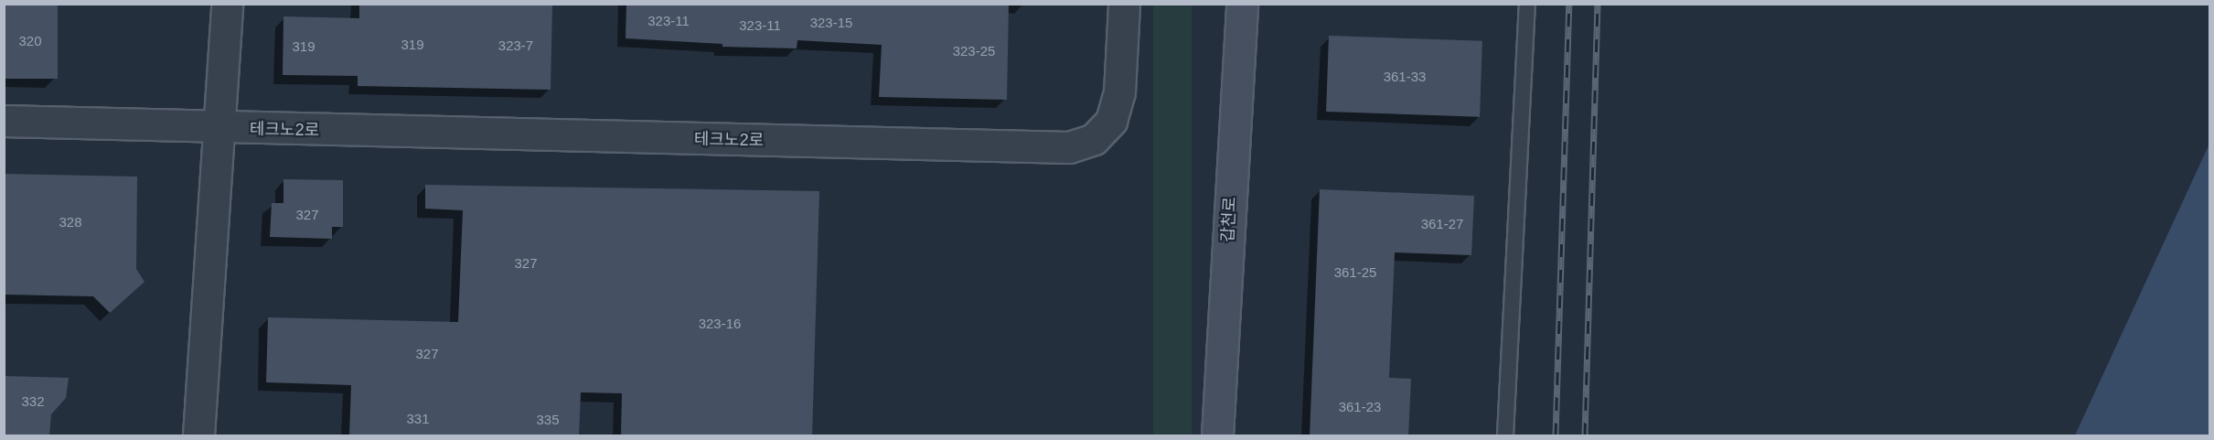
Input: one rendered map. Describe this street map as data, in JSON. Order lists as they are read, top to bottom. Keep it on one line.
{"streets":{"main road":["갑천로"],"street":["테크노2로"]},"house_numbers":["323-11","323-15","323-11","320","319","323-7","319","323-25","361-33","327","328","361-27","327","361-25","323-16","327","332","361-23","331","335"]}
